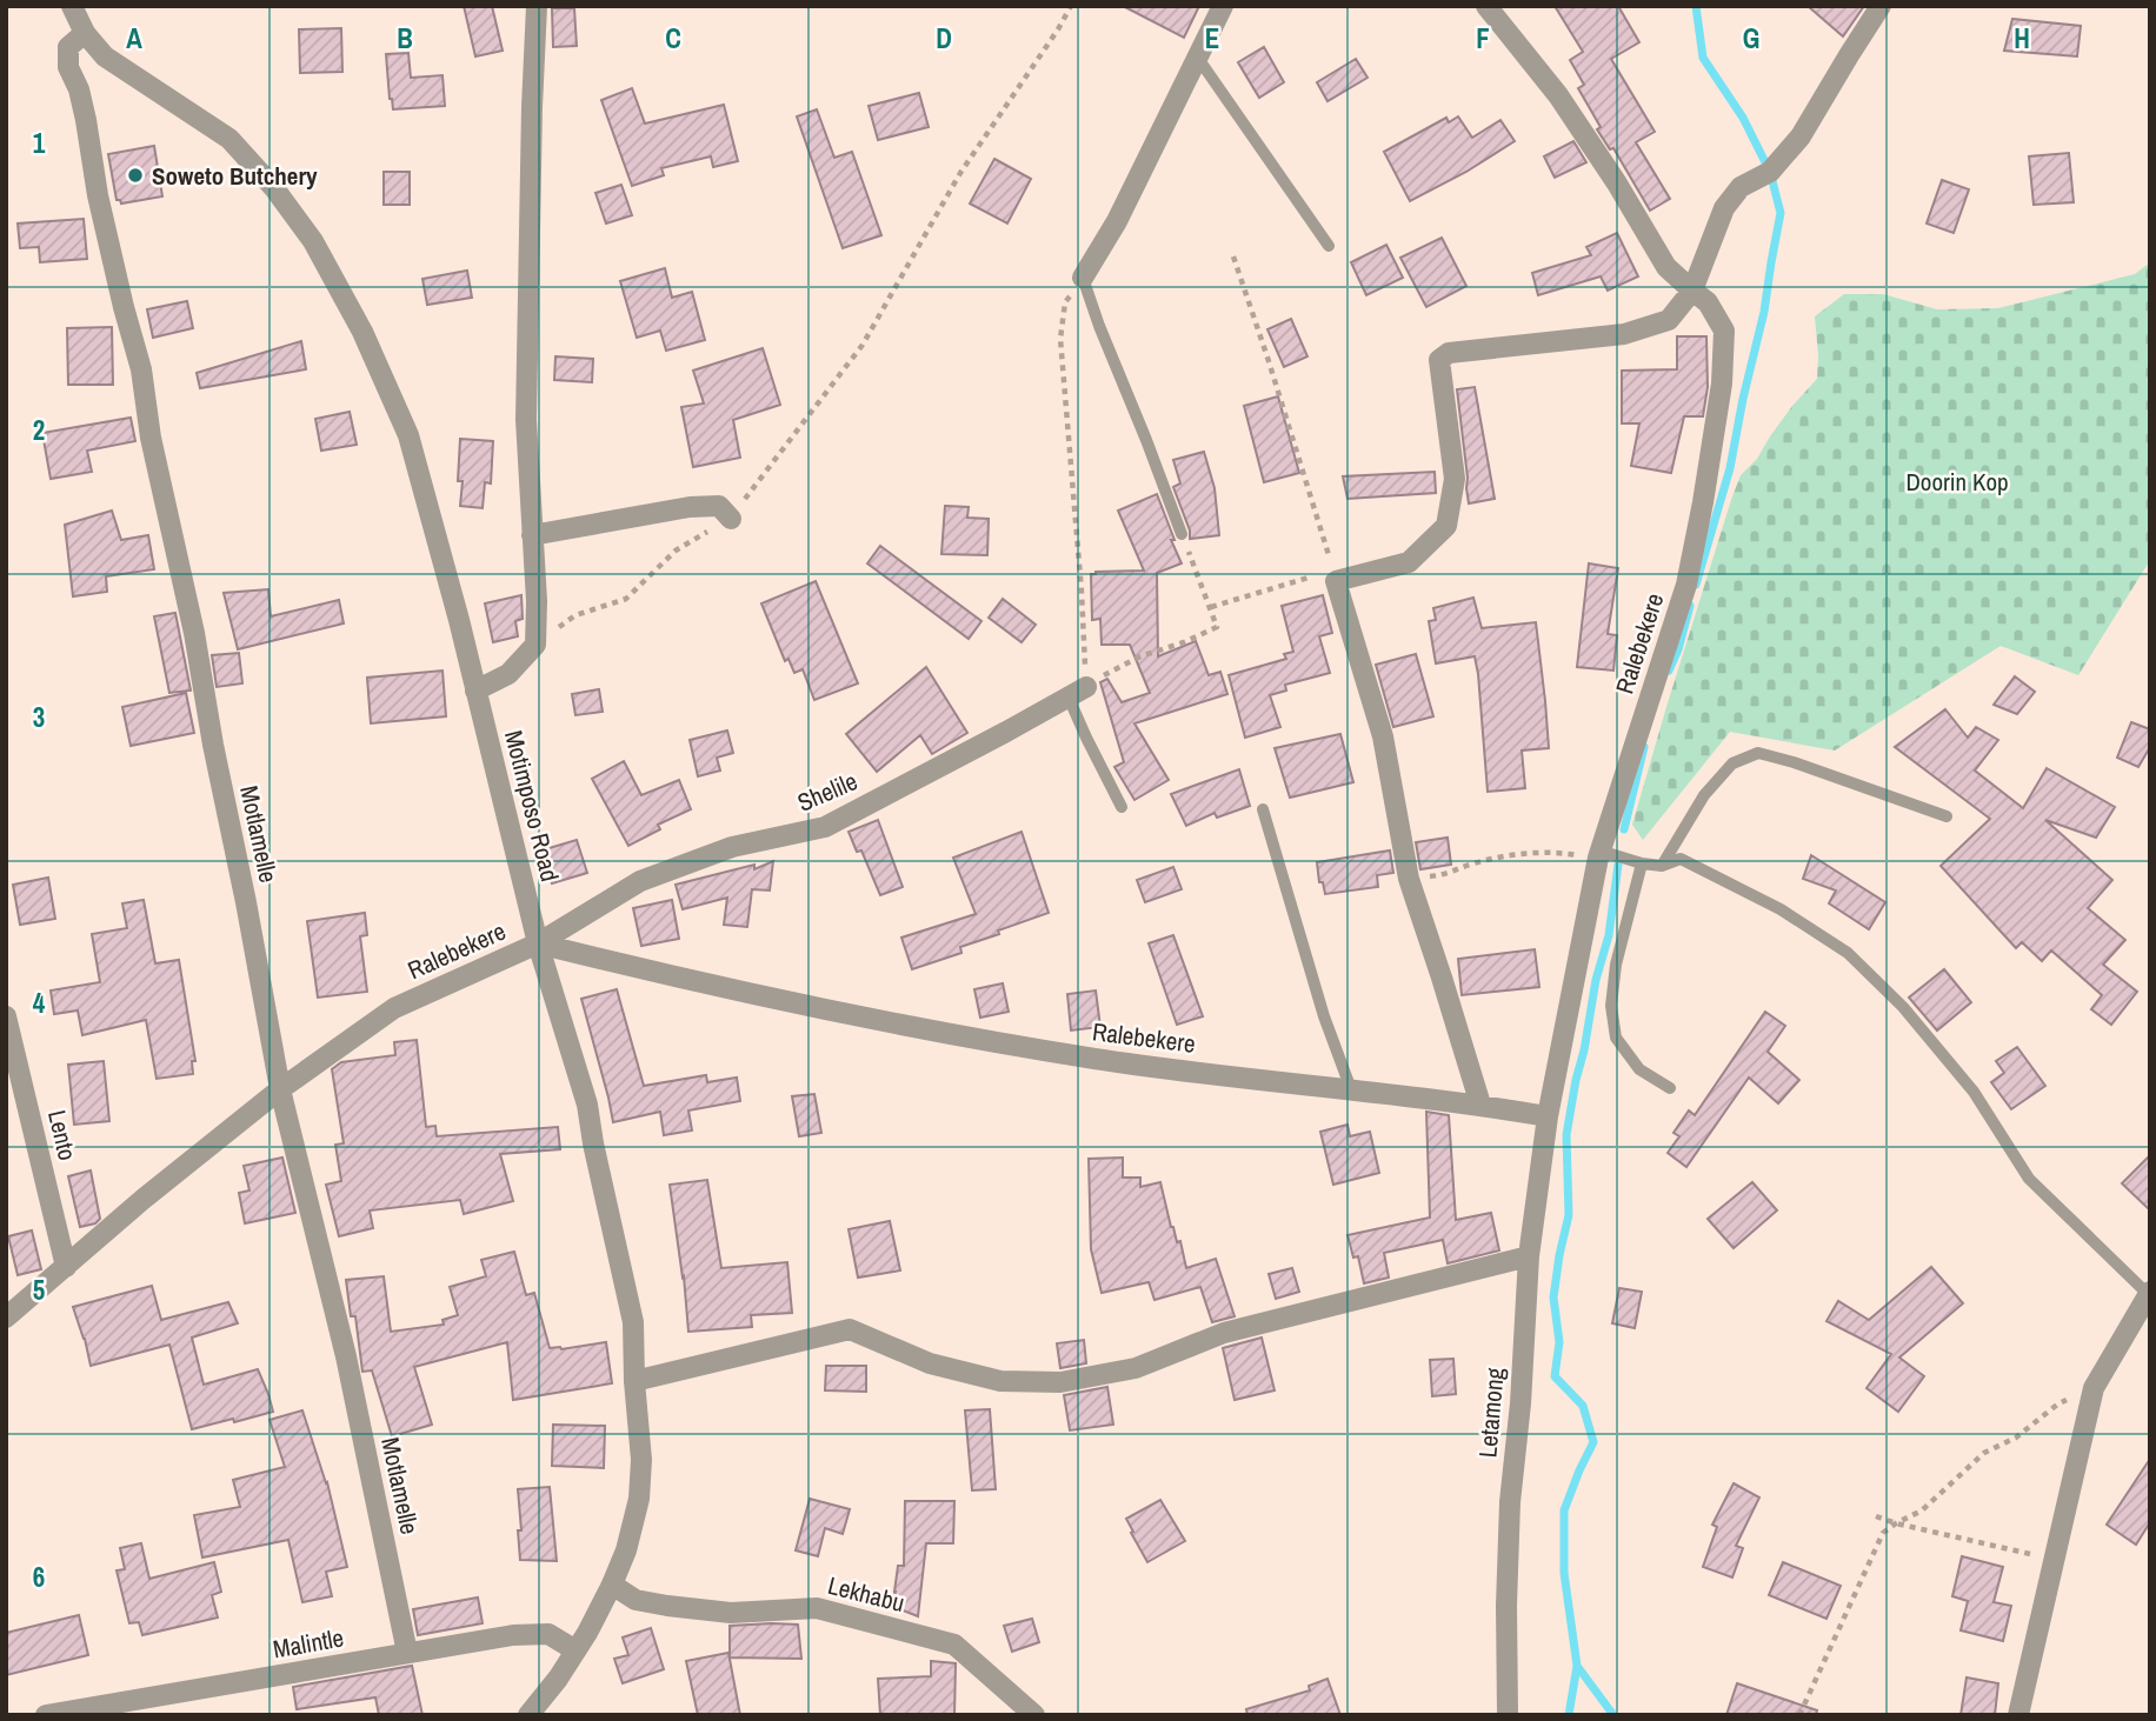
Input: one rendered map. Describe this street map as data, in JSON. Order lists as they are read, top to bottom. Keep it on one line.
{"streets":{"street":["Ralebekere","Shelile","Motimposo Road","Motlamelle","Lento","Letamong","Lekhabu","Malintle"]},"crossings":[["Ralebekere","Shelile"],["Ralebekere","Motimposo Road"],["Ralebekere","Motlamelle"],["Ralebekere","Lento"],["Ralebekere","Letamong"],["Shelile","Motimposo Road"],["Motimposo Road","Motlamelle"],["Motimposo Road","Lekhabu"],["Motimposo Road","Malintle"],["Motlamelle","Malintle"]],"parks":["Doorin Kop"],"places":["Soweto Butchery"],"grid":{"columns":["A","B","C","D","E","F","G","H"],"rows":["1","2","3","4","5","6"]}}
